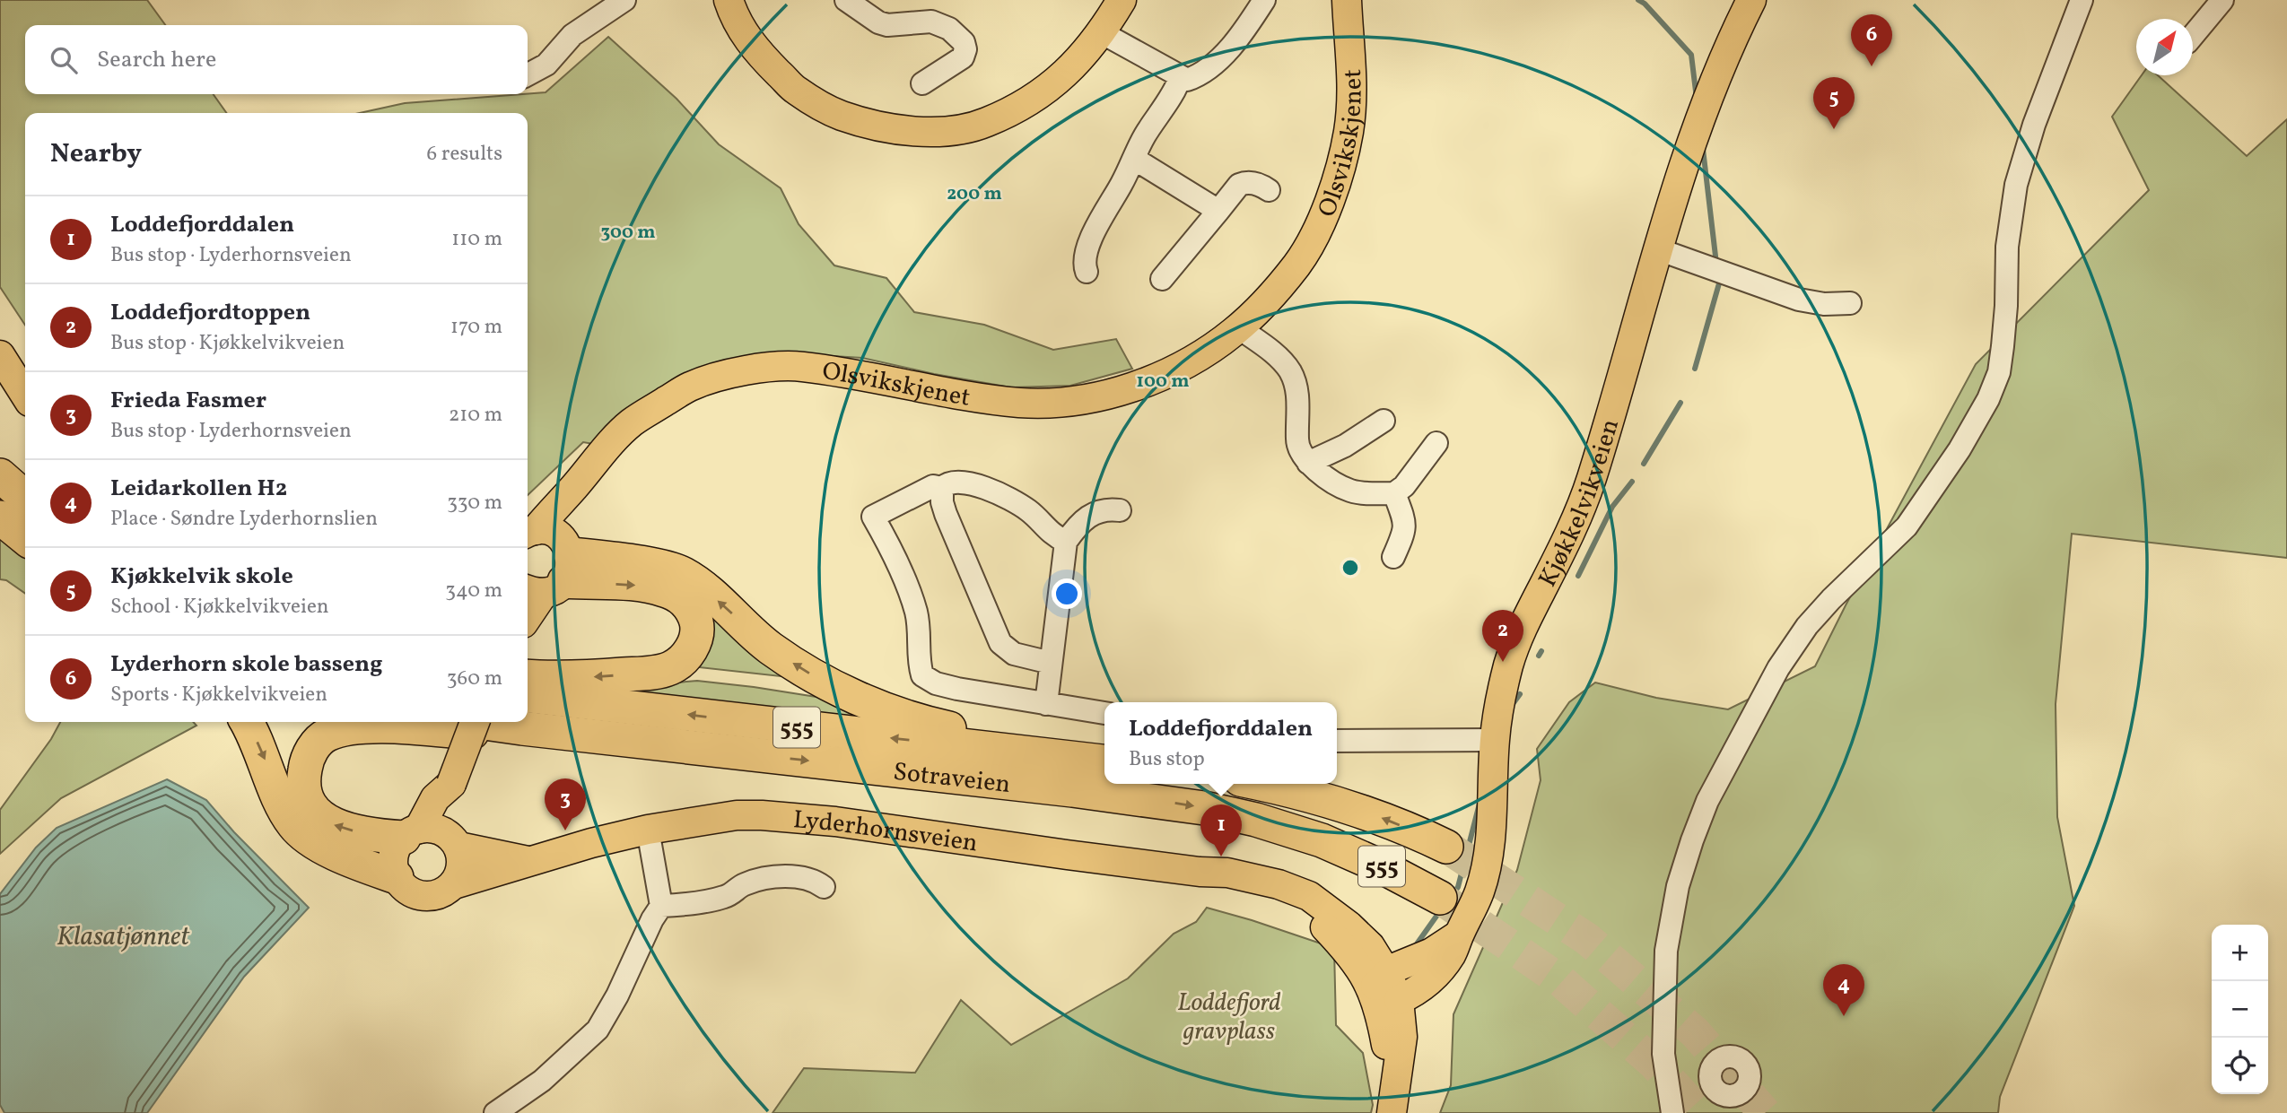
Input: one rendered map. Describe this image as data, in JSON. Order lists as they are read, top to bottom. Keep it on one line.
{"streets":{"highway":["555","Sotraveien"],"main road":["Olsvikskjenet","Kjøkkelvikveien","Lyderhornsveien"]},"crossings":[["Olsvikskjenet","555"],["Kjøkkelvikveien","Lyderhornsveien"],["555","Sotraveien"],["555","Lyderhornsveien"]],"water":["Klasatjønnet"],"parks":["Loddefjord gravplass"],"north":"top right","page":{"pins":["6","5","2","3","1","4"],"search":"Search here","heading":["Nearby","6 results"],"list":[{"mark":"1","name":"Loddefjorddalen","note":"Bus stop · Lyderhornsveien","value":"110 m"},{"mark":"2","name":"Loddefjordtoppen","note":"Bus stop · Kjøkkelvikveien","value":"170 m"},{"mark":"3","name":"Frieda Fasmer","note":"Bus stop · Lyderhornsveien","value":"210 m"},{"mark":"4","name":"Leidarkollen H2","note":"Place · Søndre Lyderhornslien","value":"330 m"},{"mark":"5","name":"Kjøkkelvik skole","note":"School · Kjøkkelvikveien","value":"340 m"},{"mark":"6","name":"Lyderhorn skole basseng","note":"Sports · Kjøkkelvikveien","value":"360 m"}],"popup":["Loddefjorddalen","Bus stop"],"map_buttons":["+","−"]},"rings":["200 m","300 m","100 m"]}
